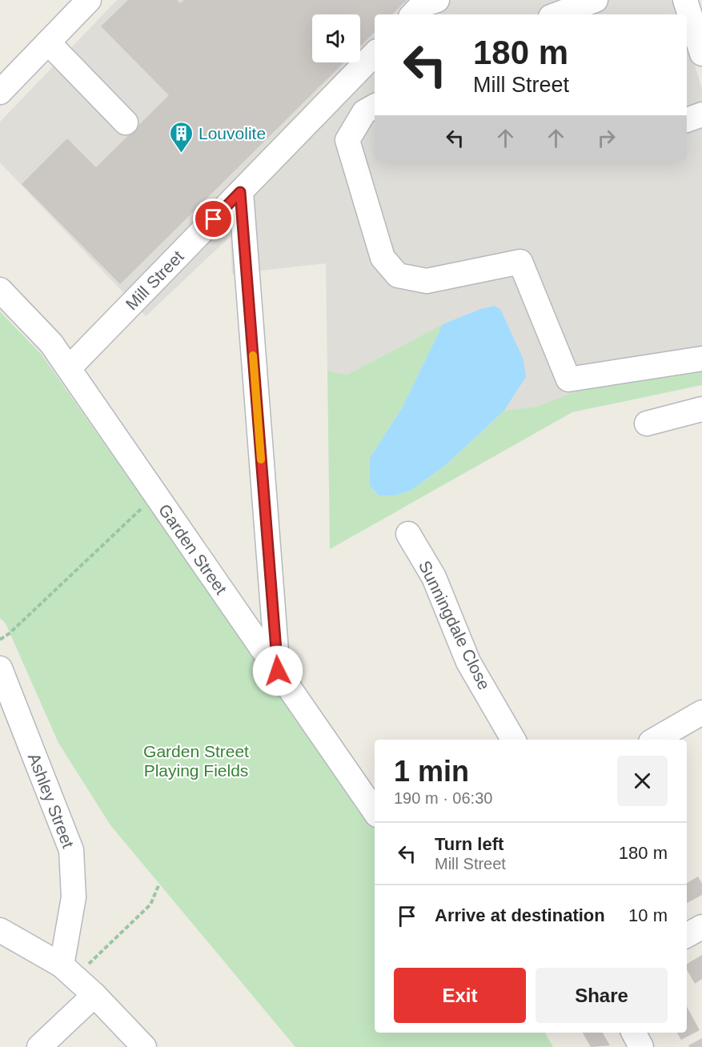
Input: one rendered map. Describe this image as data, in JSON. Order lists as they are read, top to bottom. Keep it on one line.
{"streets":{"street":["Mill Street","Garden Street","Sunningdale Close","Ashley Street"]},"crossings":[["Mill Street","Garden Street"]],"parks":["Garden Street Playing Fields"],"places":{"building":["Louvolite"]},"page":{"turn":["180 m","Mill Street"],"heading":["1 min","190 m · 06:30"],"list":[{"name":"Turn left","note":"Mill Street","value":"180 m"},{"name":"Arrive at destination","value":"10 m"}],"buttons":["Exit","Share"]}}
